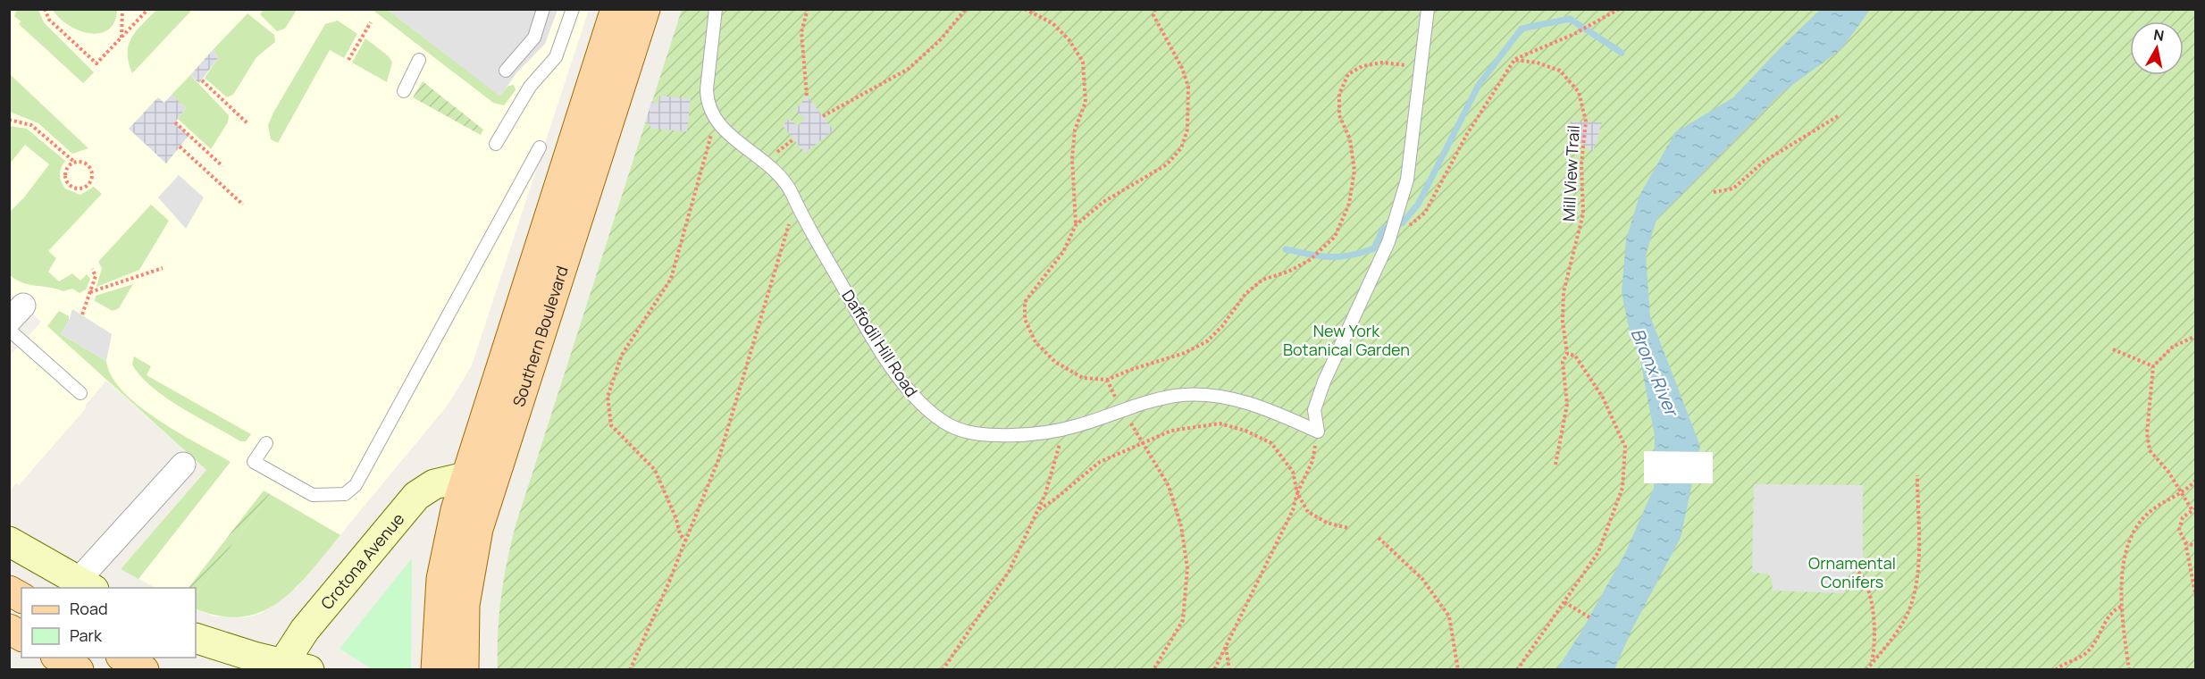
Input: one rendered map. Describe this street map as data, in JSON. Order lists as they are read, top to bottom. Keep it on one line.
{"streets":{"main road":["Southern Boulevard"],"street":["Crotona Avenue"],"lane":["Daffodil Hill Road"],"path":["Mill View Trail"]},"crossings":[["Southern Boulevard","Crotona Avenue"]],"water":["Bronx River"],"parks":["New York Botanical Garden","Ornamental Conifers"],"legend":["Road","Park"],"north":"top"}
